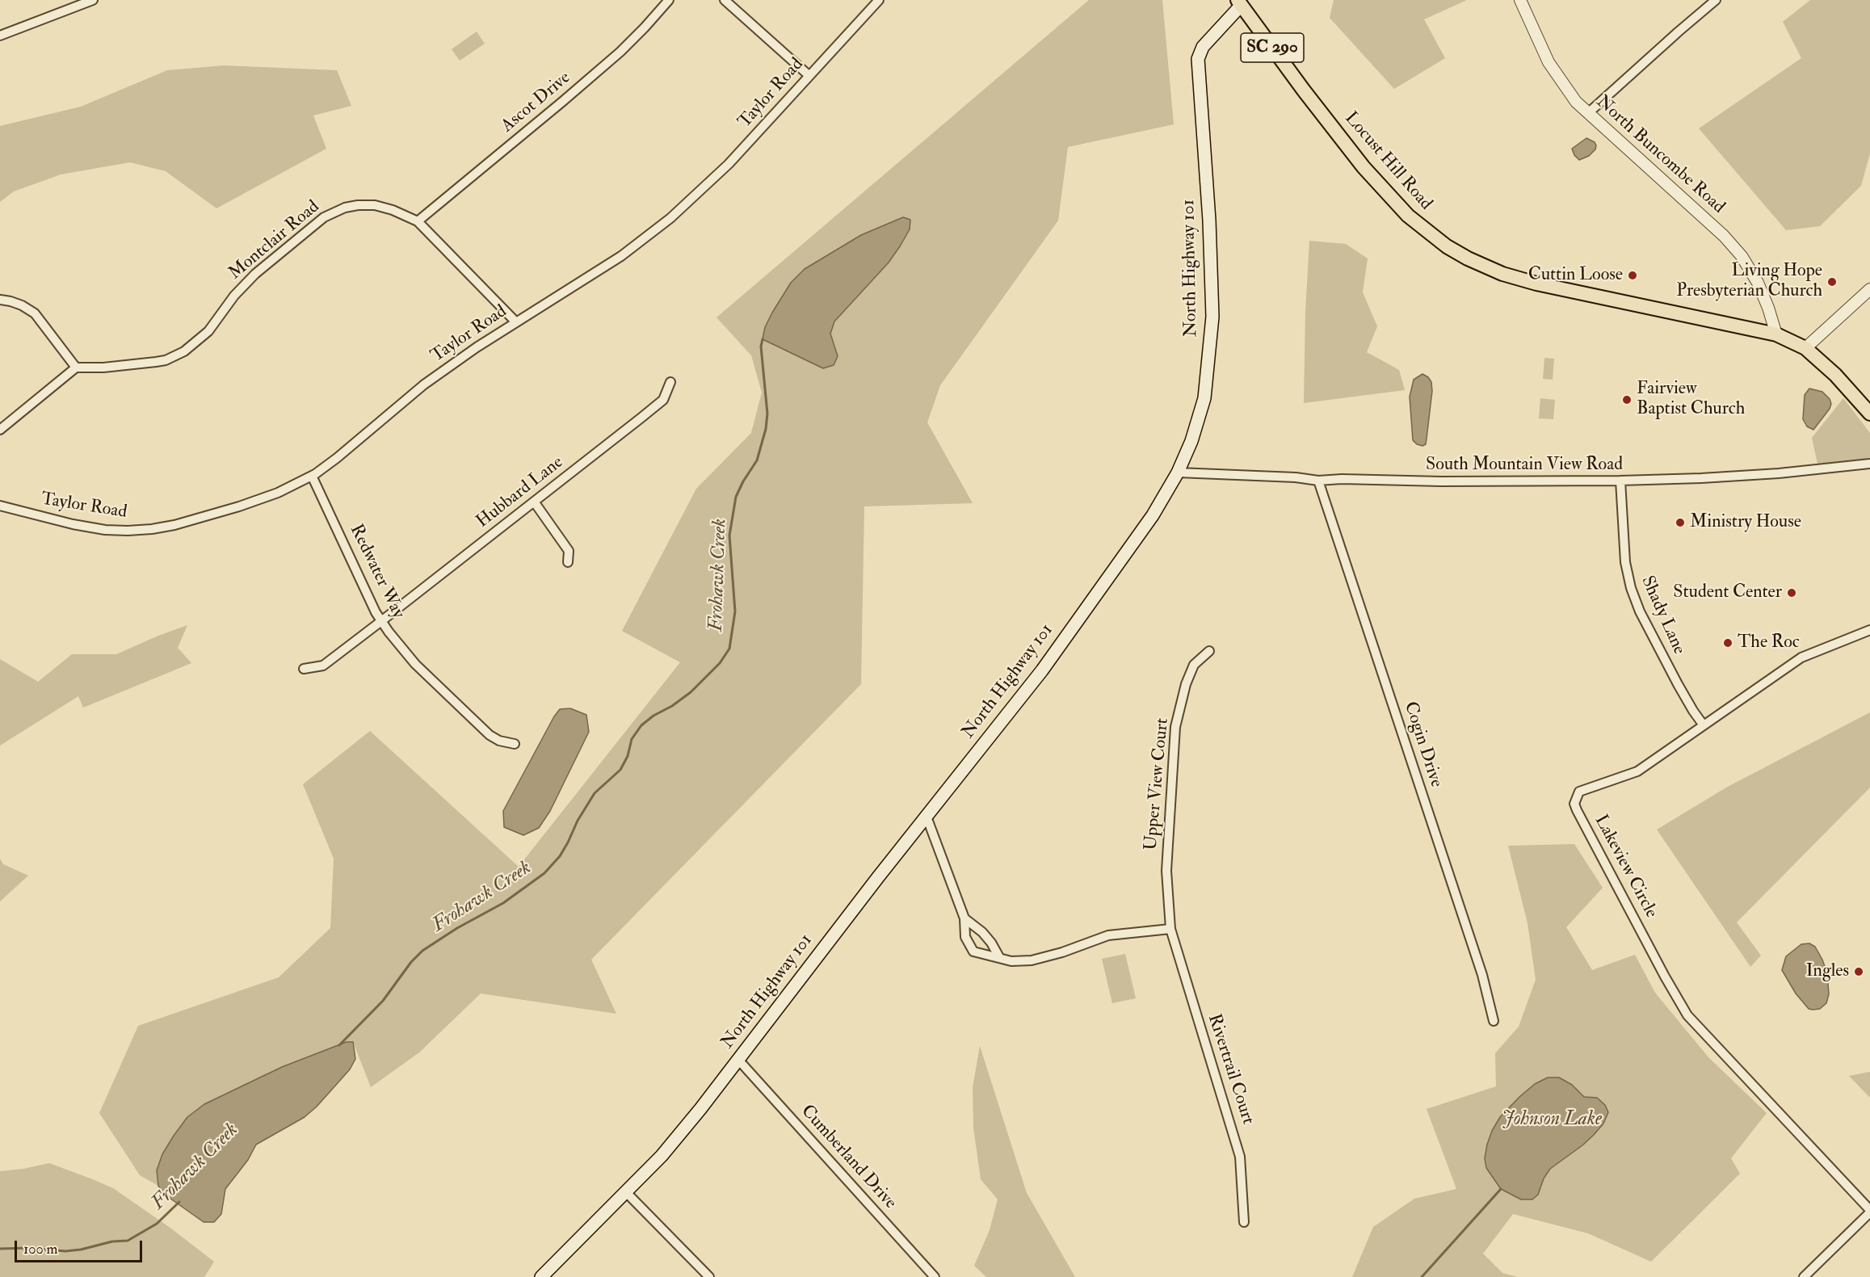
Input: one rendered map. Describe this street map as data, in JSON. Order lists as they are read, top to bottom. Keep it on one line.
{"streets":{"main road":["SC 290","Locust Hill Road","North Highway 101"],"street":["Taylor Road","Ascot Drive","North Buncombe Road","Montclair Road","South Mountain View Road","Hubbard Lane","Redwater Way","Shady Lane","Cogin Drive","Upper View Court","Lakeview Circle","Rivertrail Court","Cumberland Drive"]},"crossings":[["Taylor Road","Montclair Road"],["Taylor Road","Redwater Way"],["Ascot Drive","Montclair Road"],["North Buncombe Road","Locust Hill Road"],["Locust Hill Road","North Highway 101"],["North Highway 101","South Mountain View Road"],["North Highway 101","Cumberland Drive"],["South Mountain View Road","Shady Lane"],["South Mountain View Road","Cogin Drive"],["Hubbard Lane","Redwater Way"],["Shady Lane","Lakeview Circle"],["Upper View Court","Rivertrail Court"]],"water":["Frohawk Creek","Johnson Lake"],"places":["Cuttin Loose","Living Hope Presbyterian Church","Fairview Baptist Church","Ministry House","Student Center","The Roc","Ingles"],"scale_bar":"100 m"}
